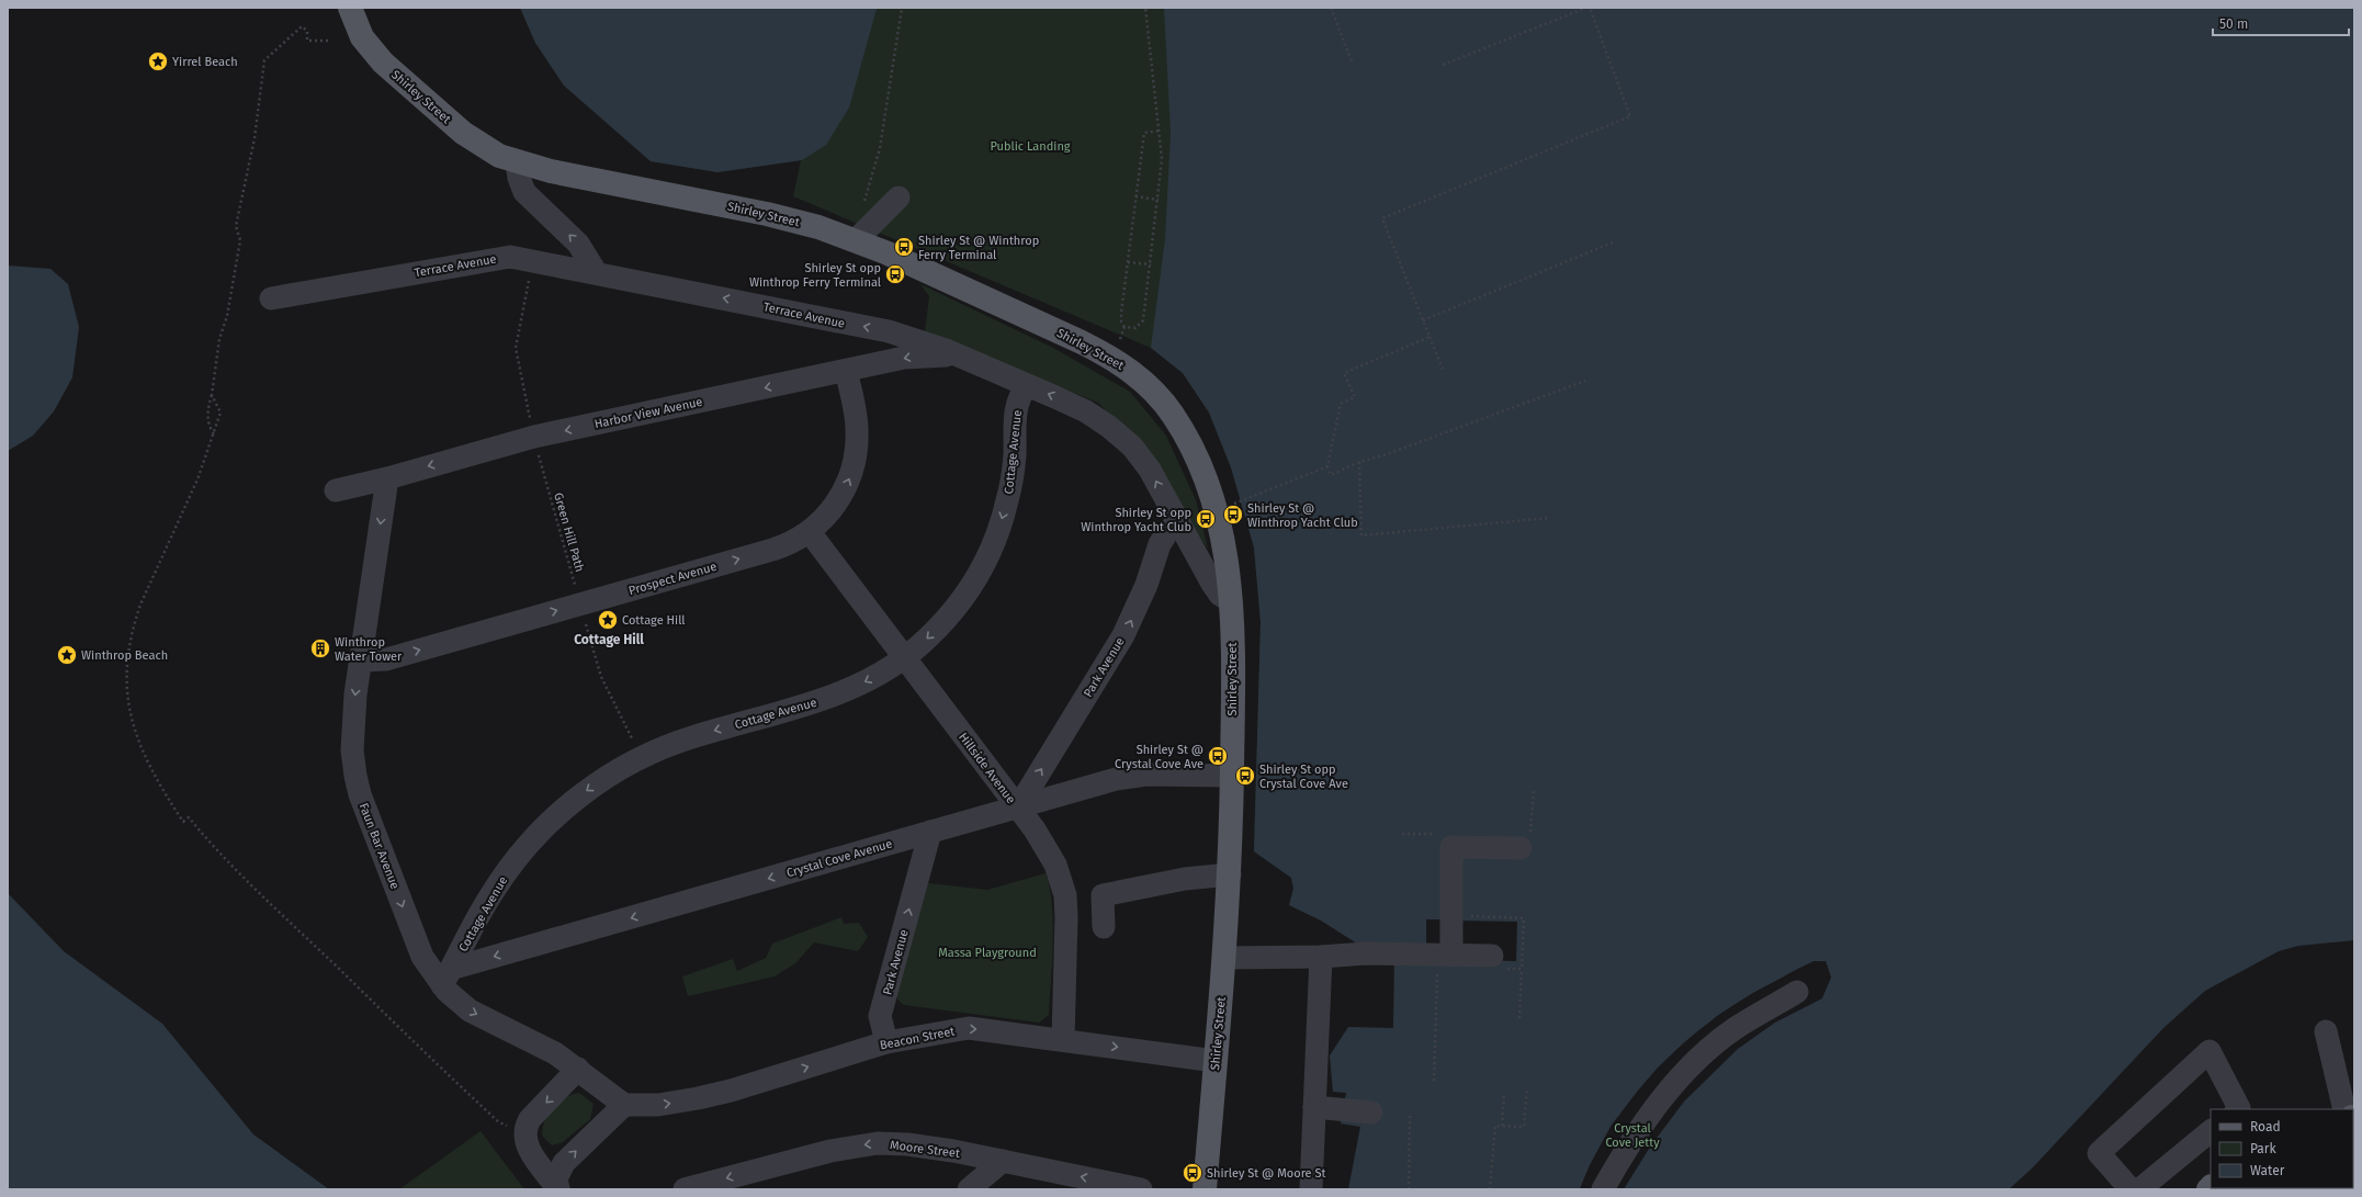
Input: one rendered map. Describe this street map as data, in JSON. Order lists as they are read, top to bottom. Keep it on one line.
{"streets":{"main road":["Shirley Street"],"street":["Terrace Avenue","Harbor View Avenue","Cottage Avenue","Prospect Avenue","Park Avenue","Hillside Avenue","Faun Bar Avenue","Crystal Cove Avenue","Beacon Street","Moore Street"],"path":["Green Hill Path"]},"crossings":[["Shirley Street","Terrace Avenue"],["Shirley Street","Crystal Cove Avenue"],["Shirley Street","Beacon Street"],["Terrace Avenue","Harbor View Avenue"],["Terrace Avenue","Cottage Avenue"],["Terrace Avenue","Park Avenue"],["Harbor View Avenue","Prospect Avenue"],["Harbor View Avenue","Faun Bar Avenue"],["Cottage Avenue","Hillside Avenue"],["Cottage Avenue","Faun Bar Avenue"],["Cottage Avenue","Crystal Cove Avenue"],["Green Hill Path","Prospect Avenue"],["Prospect Avenue","Hillside Avenue"],["Prospect Avenue","Faun Bar Avenue"],["Park Avenue","Hillside Avenue"],["Park Avenue","Crystal Cove Avenue"],["Park Avenue","Beacon Street"],["Hillside Avenue","Crystal Cove Avenue"],["Hillside Avenue","Beacon Street"],["Faun Bar Avenue","Crystal Cove Avenue"],["Faun Bar Avenue","Beacon Street"]],"one_way":["Terrace Avenue","Harbor View Avenue","Cottage Avenue","Prospect Avenue","Park Avenue","Faun Bar Avenue","Crystal Cove Avenue","Beacon Street","Moore Street"],"districts":["Cottage Hill"],"parks":["Public Landing","Massa Playground","Crystal Cove Jetty"],"places":{"place":["Yirrel Beach","Cottage Hill","Winthrop Beach"],"bus stop":["Shirley St @ Winthrop Ferry Terminal","Shirley St opp Winthrop Ferry Terminal","Shirley St @ Winthrop Yacht Club","Shirley St opp Winthrop Yacht Club","Shirley St @ Crystal Cove Ave","Shirley St opp Crystal Cove Ave","Shirley St @ Moore St"],"building":["Winthrop Water Tower"]},"legend":["Road","Park","Water"],"scale_bar":"50 m"}
